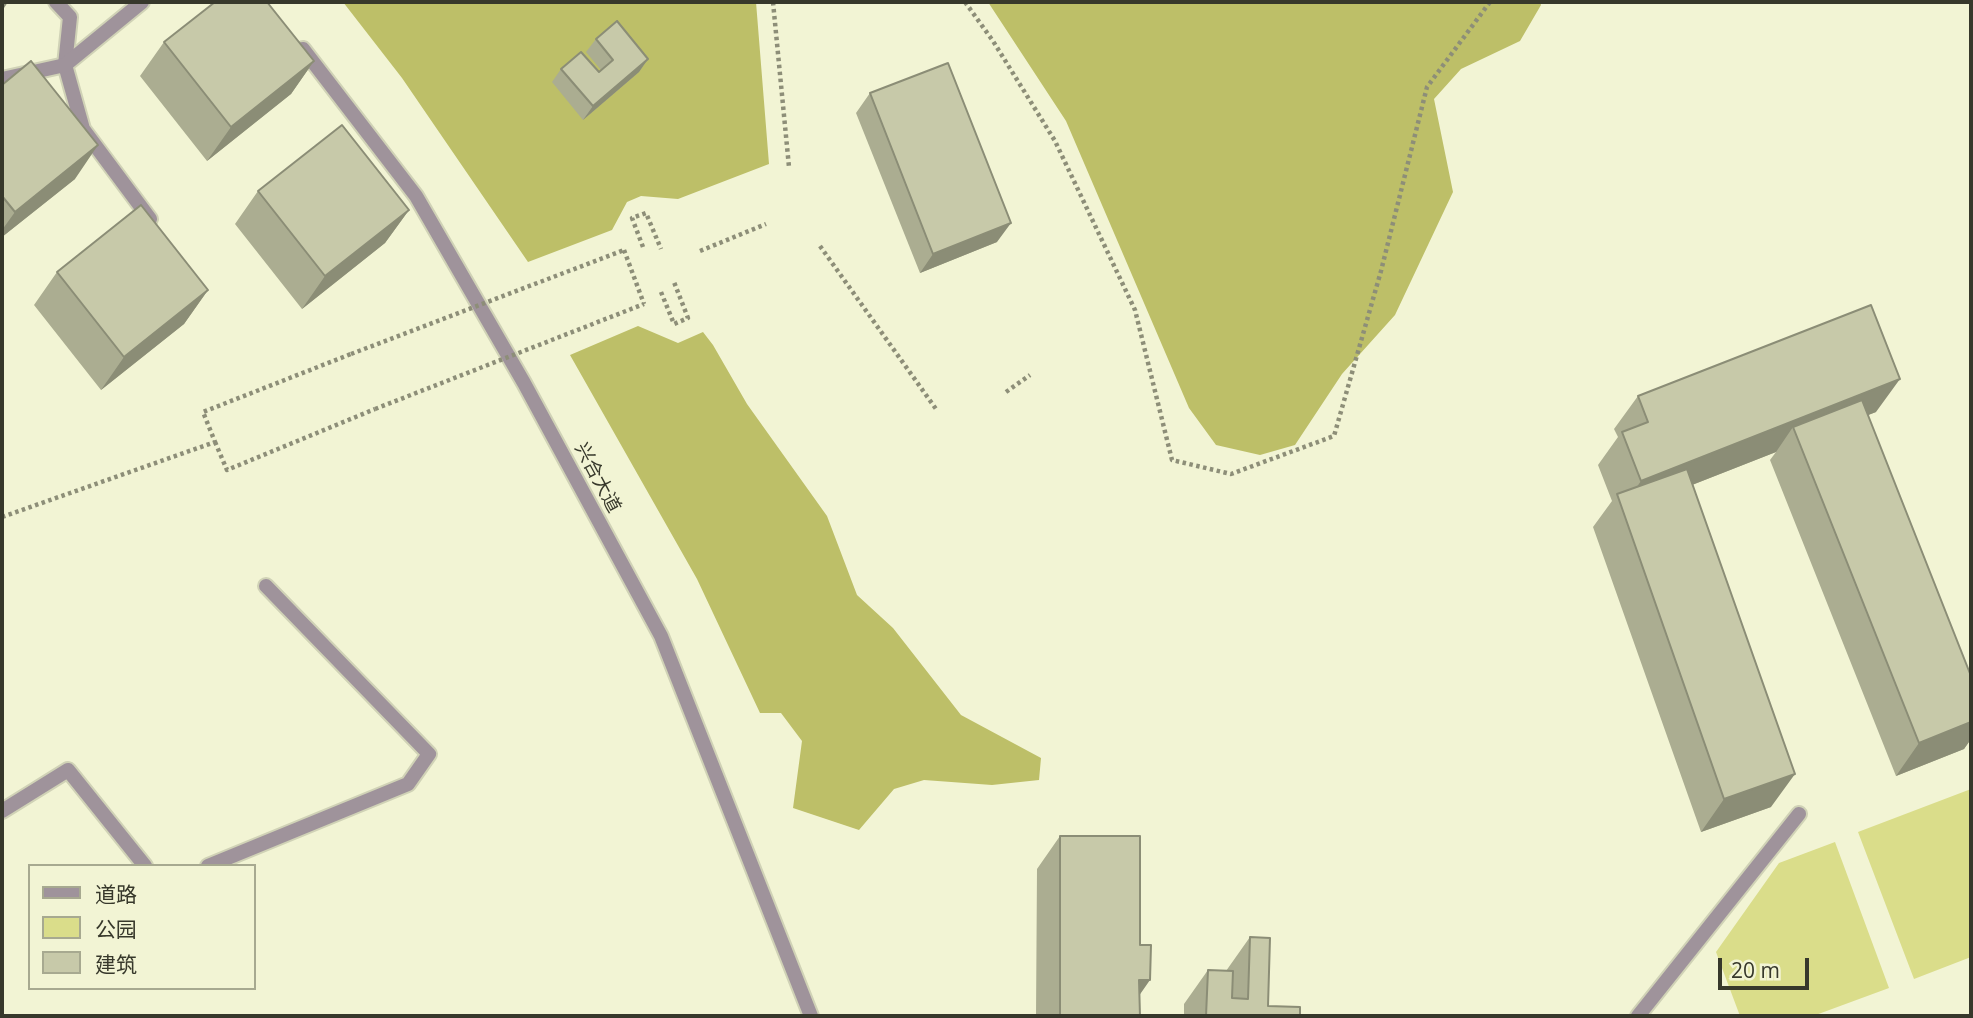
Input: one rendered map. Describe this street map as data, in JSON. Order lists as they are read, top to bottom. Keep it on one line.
{"streets":{"street":["兴合大道"]},"legend":["道路","公园","建筑"],"scale_bar":"20 m"}
